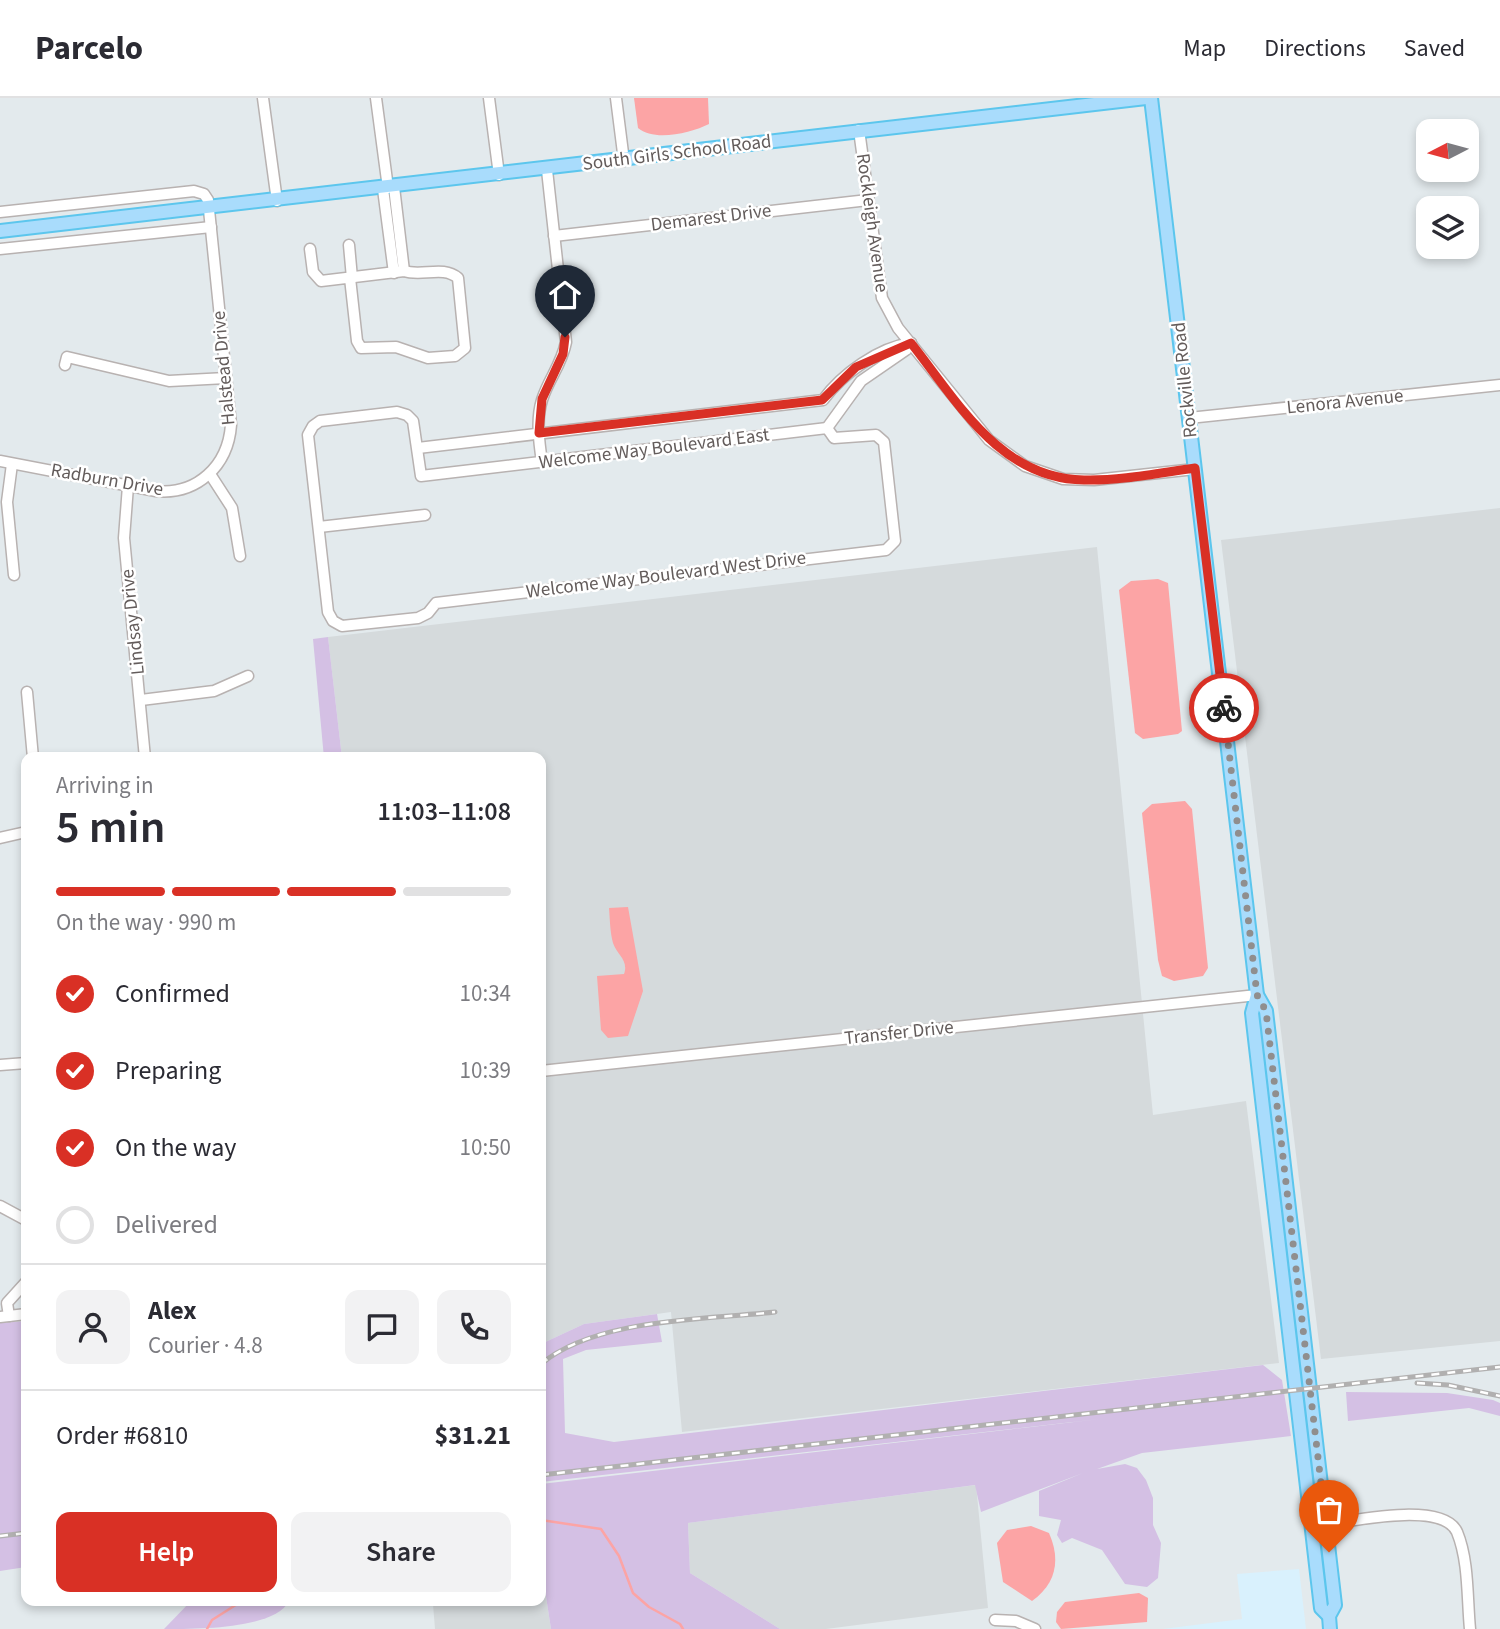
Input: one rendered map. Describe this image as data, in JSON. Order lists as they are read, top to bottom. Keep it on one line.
{"streets":{"main road":["South Girls School Road","Rockville Road"],"street":["Demarest Drive","Rockleigh Avenue","Halstead Drive","Lenora Avenue","Welcome Way Boulevard East","Radburn Drive","Welcome Way Boulevard West Drive","Lindsay Drive","Transfer Drive"]},"crossings":[["South Girls School Road","Rockleigh Avenue"],["South Girls School Road","Halstead Drive"],["Demarest Drive","Rockleigh Avenue"],["Rockleigh Avenue","Rockville Road"],["Halstead Drive","Radburn Drive"],["Rockville Road","Lenora Avenue"],["Rockville Road","Transfer Drive"],["Welcome Way Boulevard East","Welcome Way Boulevard West Drive"],["Radburn Drive","Lindsay Drive"]],"north":"left","page":{"header":"Parcelo","nav":["Map","Directions","Saved"],"heading":["5 min","Arriving in","11:03–11:08"],"panel":["Alex","Courier · 4.8","Order #6810","$31.21"],"bar":"On the way · 990 m","list":[["Confirmed","10:34"],["Preparing","10:39"],["On the way","10:50"],"Delivered"],"buttons":["Help","Share"]}}
